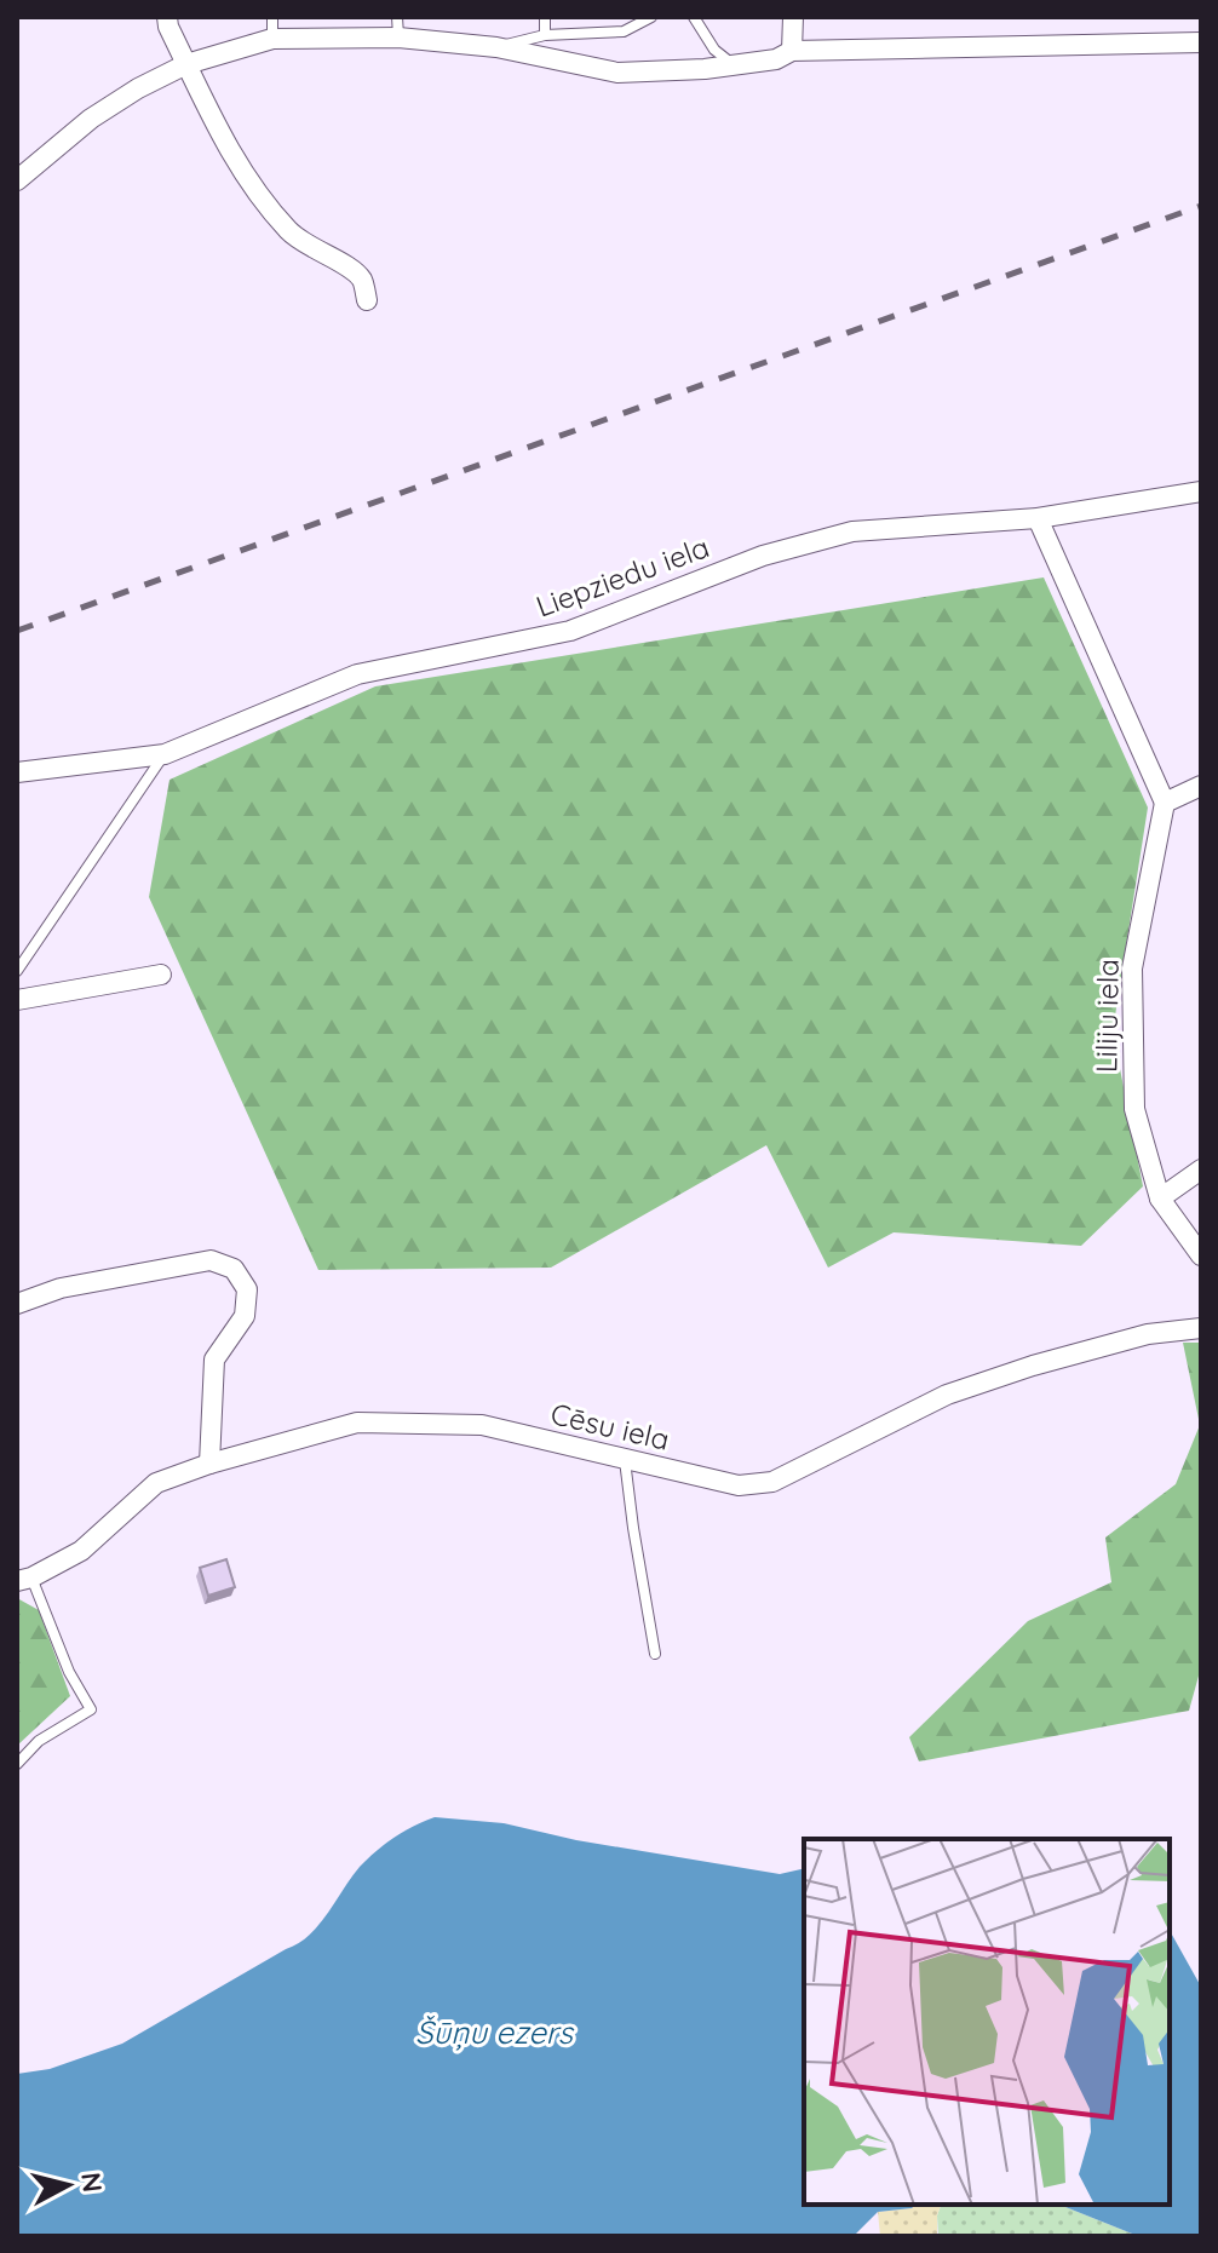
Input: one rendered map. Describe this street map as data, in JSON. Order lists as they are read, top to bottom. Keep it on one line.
{"streets":{"street":["Liepziedu iela","Liliju iela","Cēsu iela"]},"water":["Šūņu ezers"],"north":"right"}
